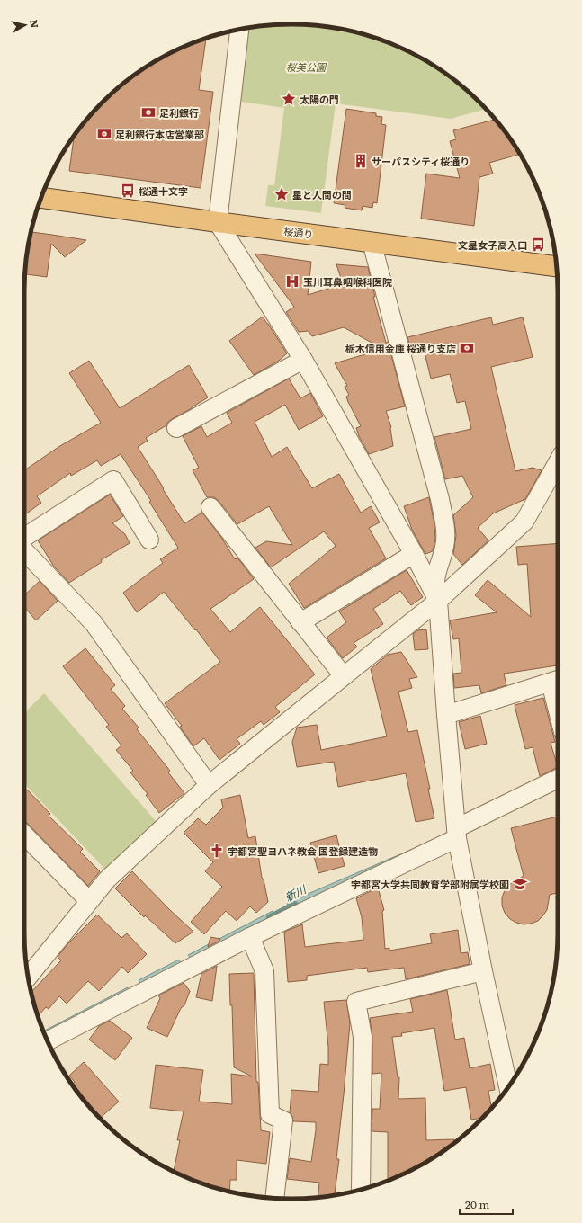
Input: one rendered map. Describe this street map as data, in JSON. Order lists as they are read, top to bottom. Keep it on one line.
{"streets":{"highway":["桜通り"]},"water":["新川"],"parks":["桜美公園"],"places":{"place":["太陽の門","星と人間の間"],"bank":["足利銀行","足利銀行本店営業部","栃木信用金庫 桜通り支店"],"building":["サーパスシティ桜通り"],"bus stop":["桜通十文字","文星女子高入口"],"hospital":["玉川耳鼻咽喉科医院"],"church":["宇都宮聖ヨハネ教会 国登録建造物"],"school or university":["宇都宮大学共同教育学部附属学校園"]},"scale_bar":"20 m","north":"right"}
